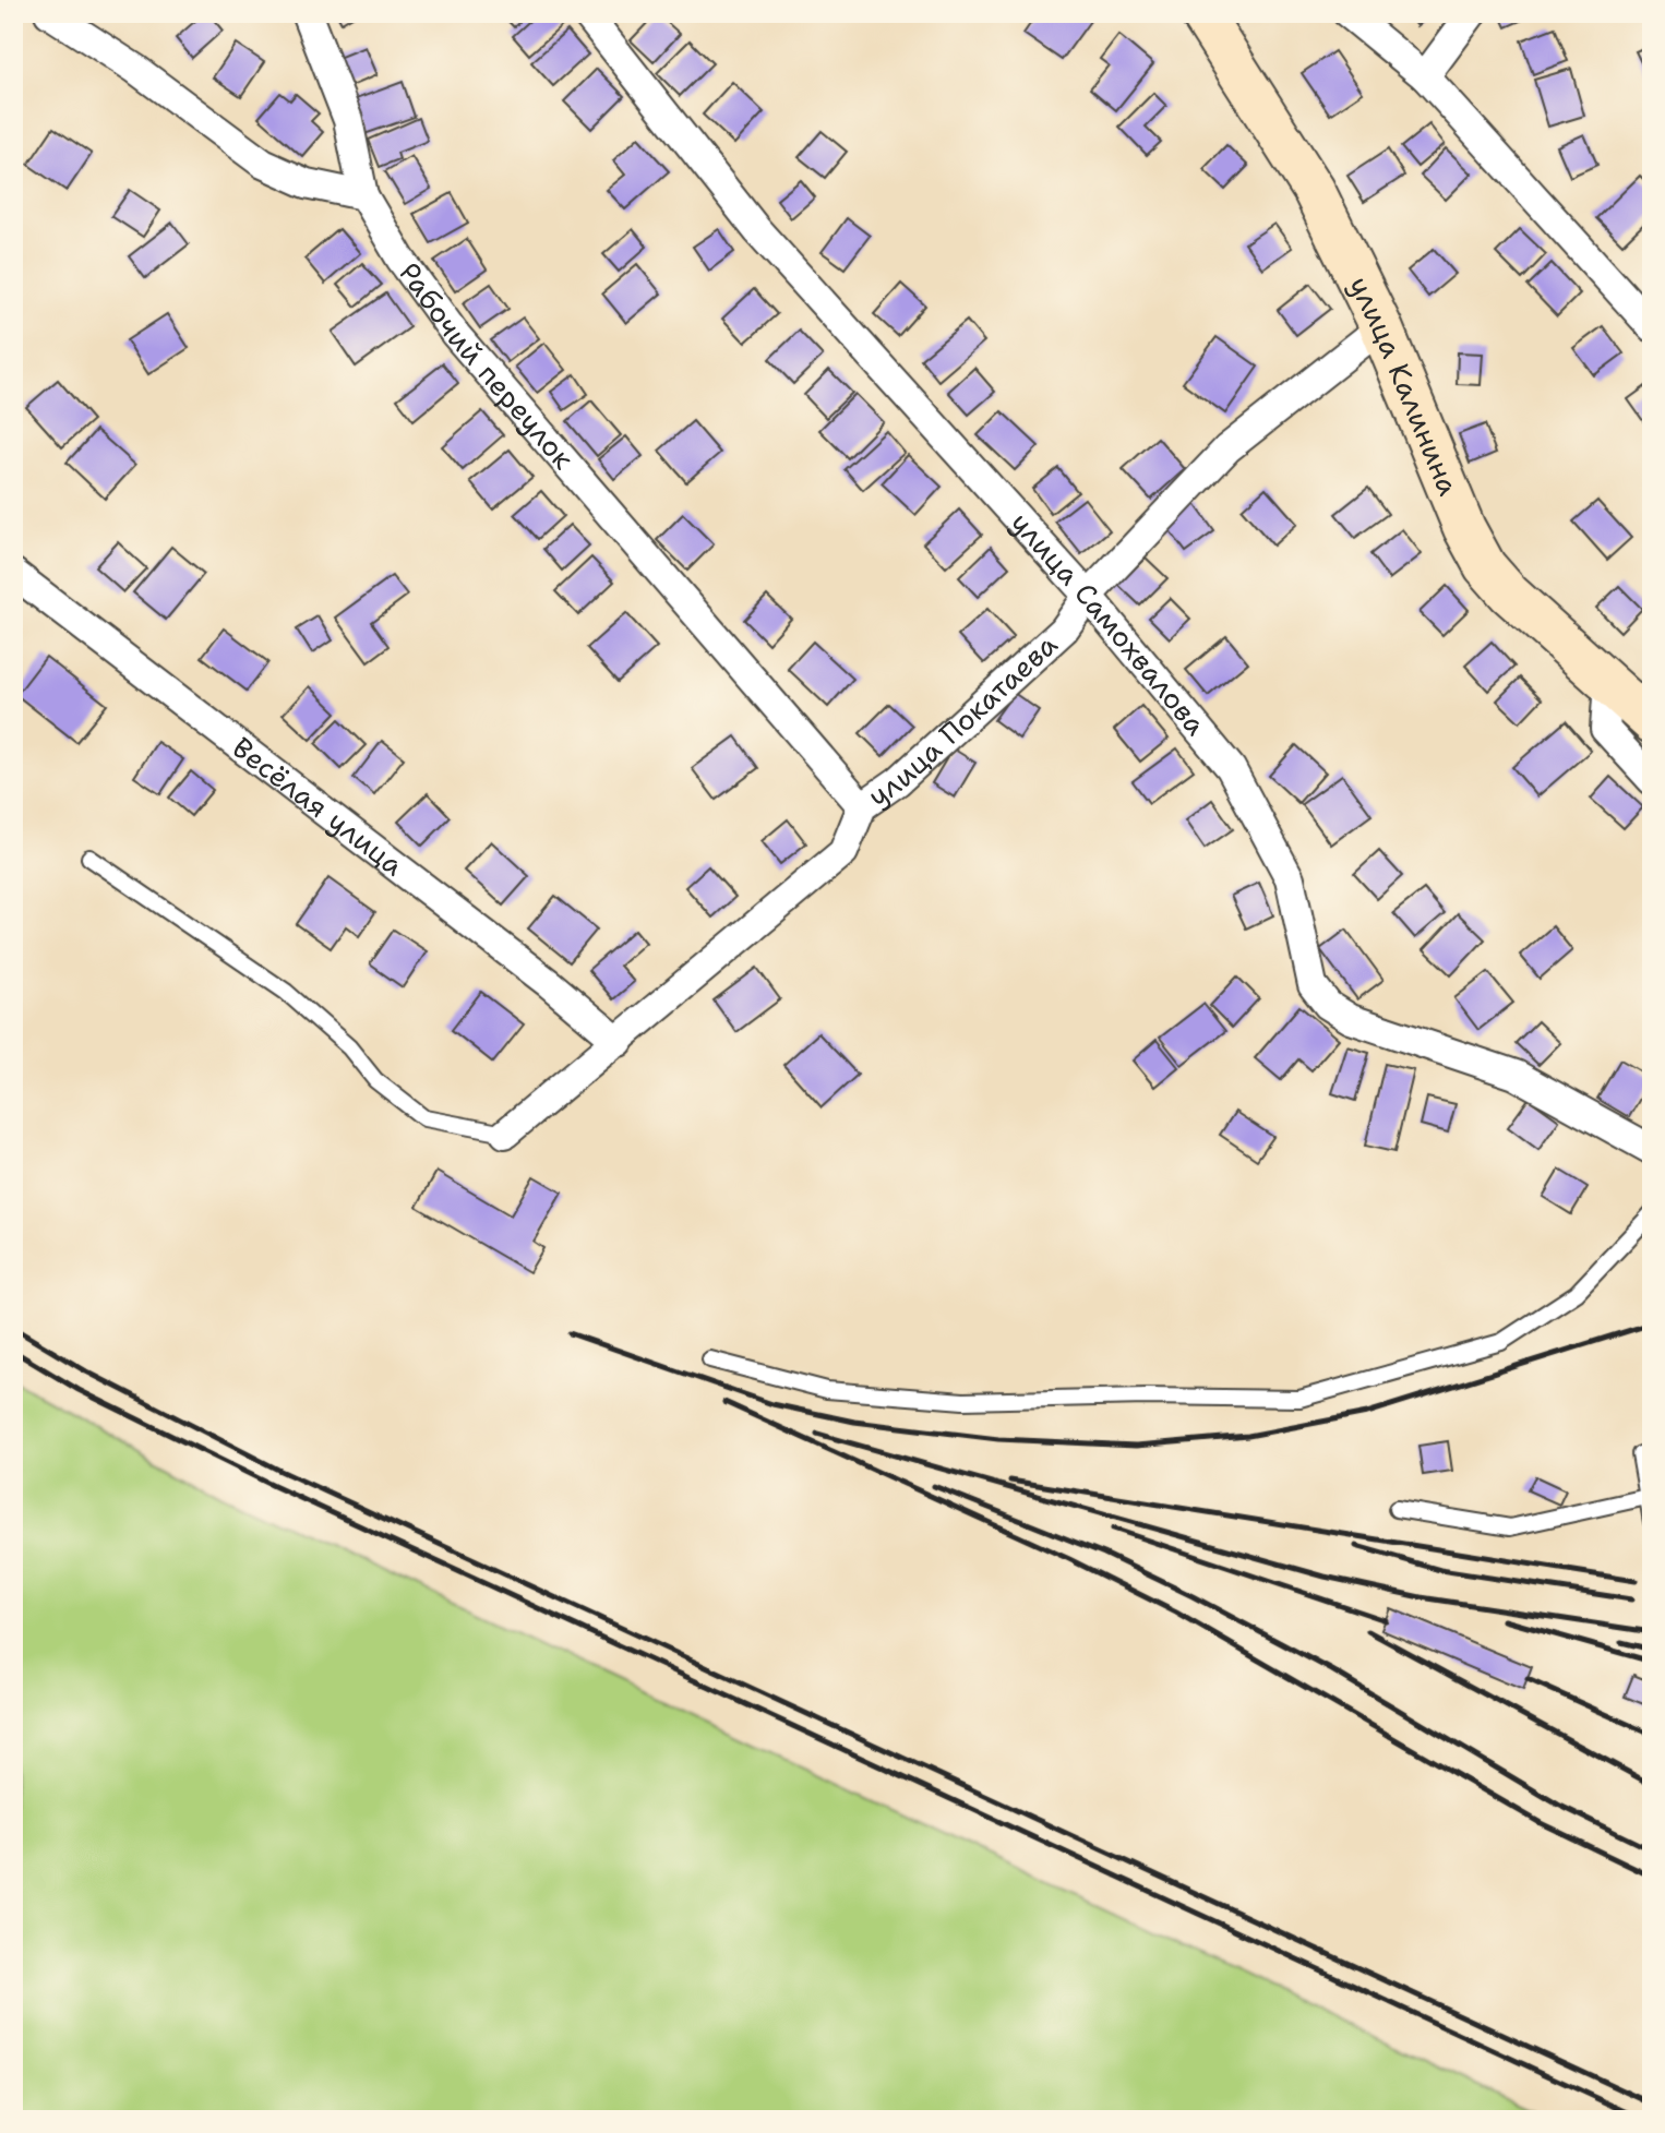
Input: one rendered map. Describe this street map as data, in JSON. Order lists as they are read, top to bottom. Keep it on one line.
{"streets":{"main road":["улица Калинина"],"street":["Рабочий переулок","улица Самохвалова","улица Покатаева","Весёлая улица"]},"crossings":[["Рабочий переулок","улица Покатаева"],["улица Калинина","улица Покатаева"],["улица Самохвалова","улица Покатаева"],["улица Покатаева","Весёлая улица"]]}
